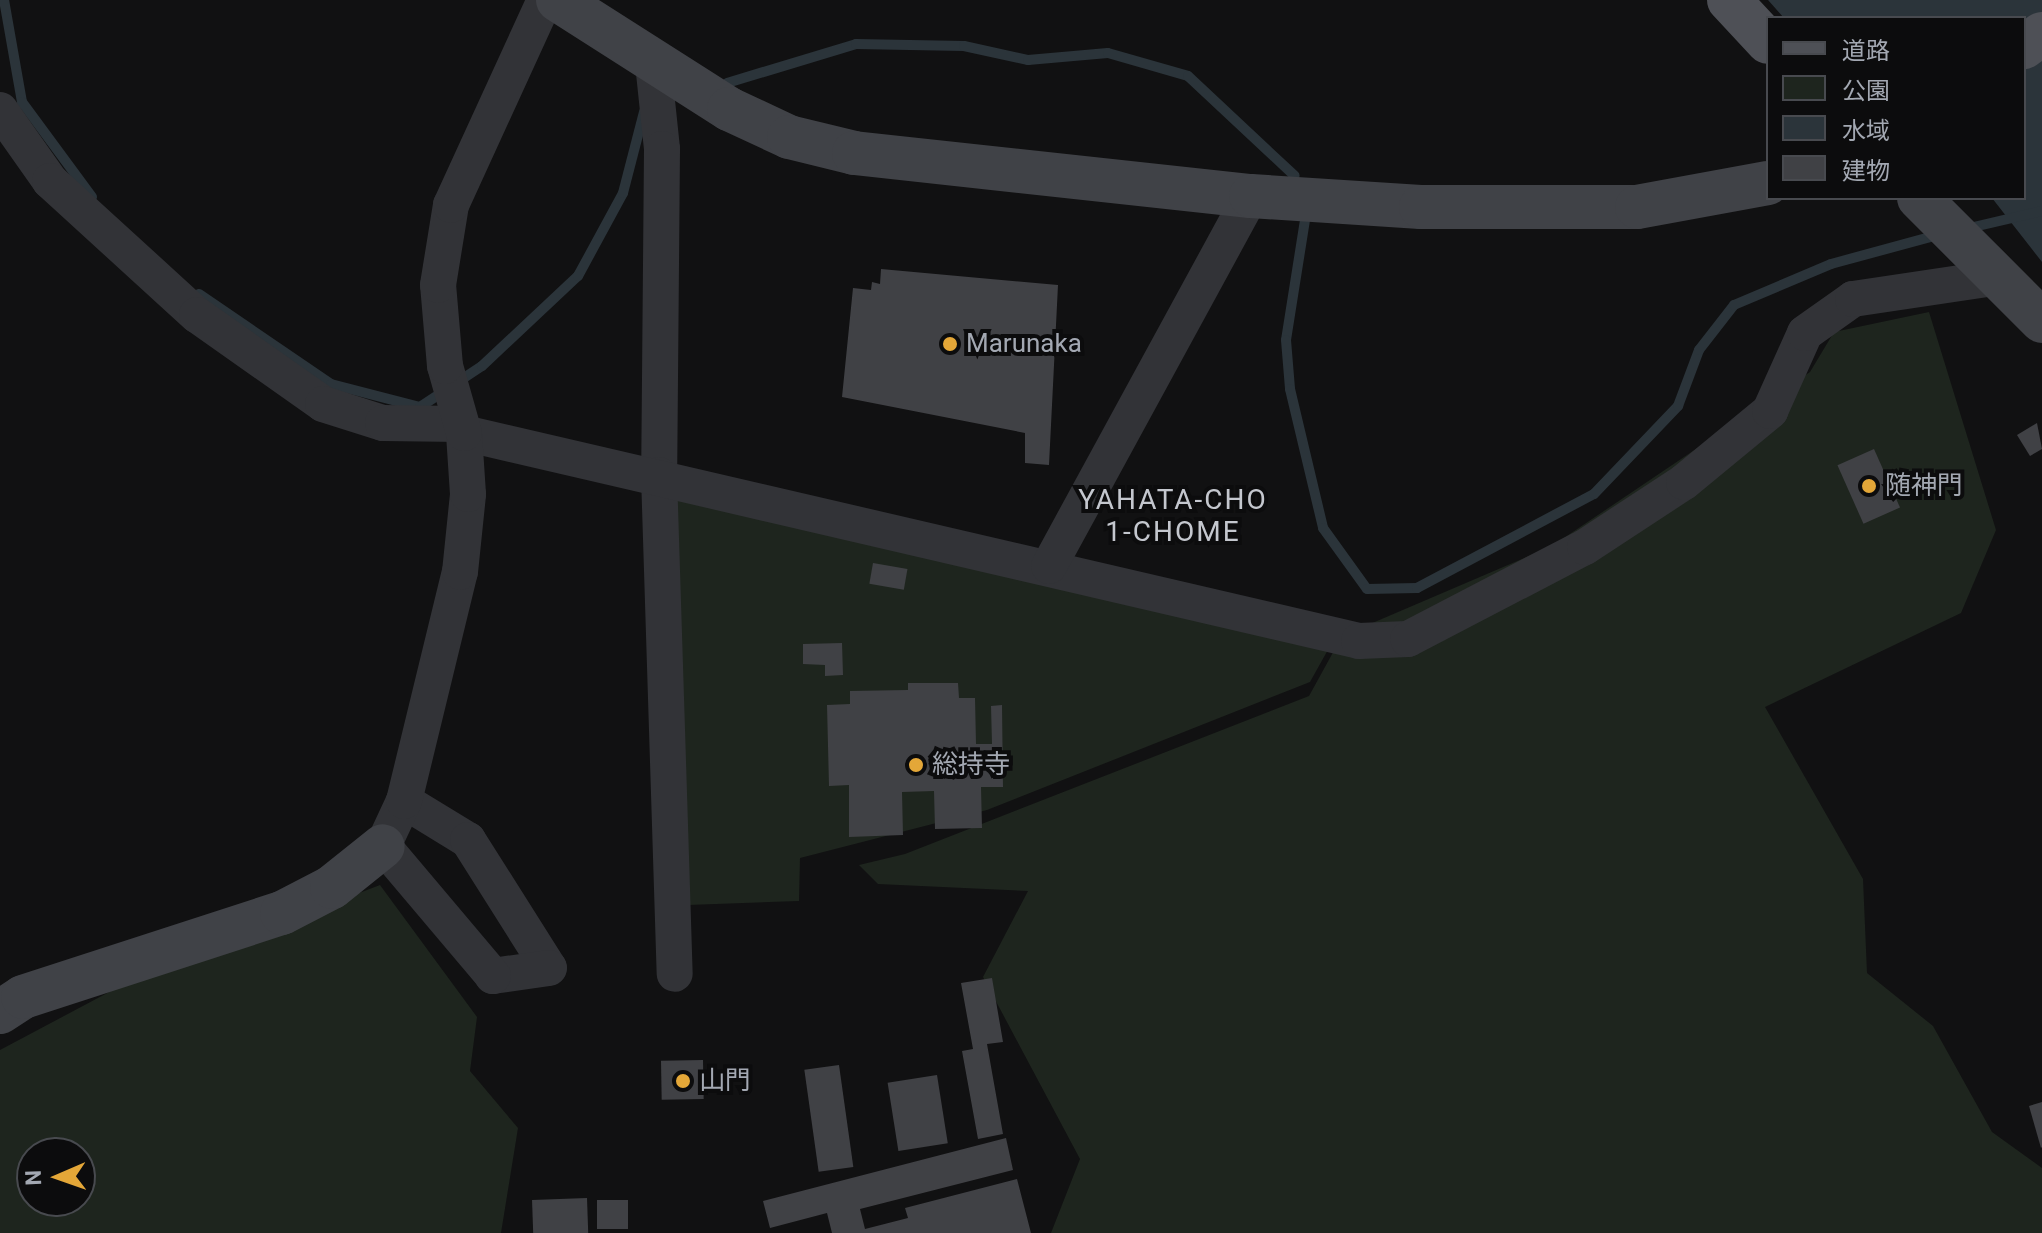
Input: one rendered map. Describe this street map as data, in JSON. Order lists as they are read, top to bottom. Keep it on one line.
{"districts":["YAHATA-CHO 1-CHOME"],"places":["Marunaka","随神門","総持寺","山門"],"legend":["道路","公園","水域","建物"],"north":"left"}
